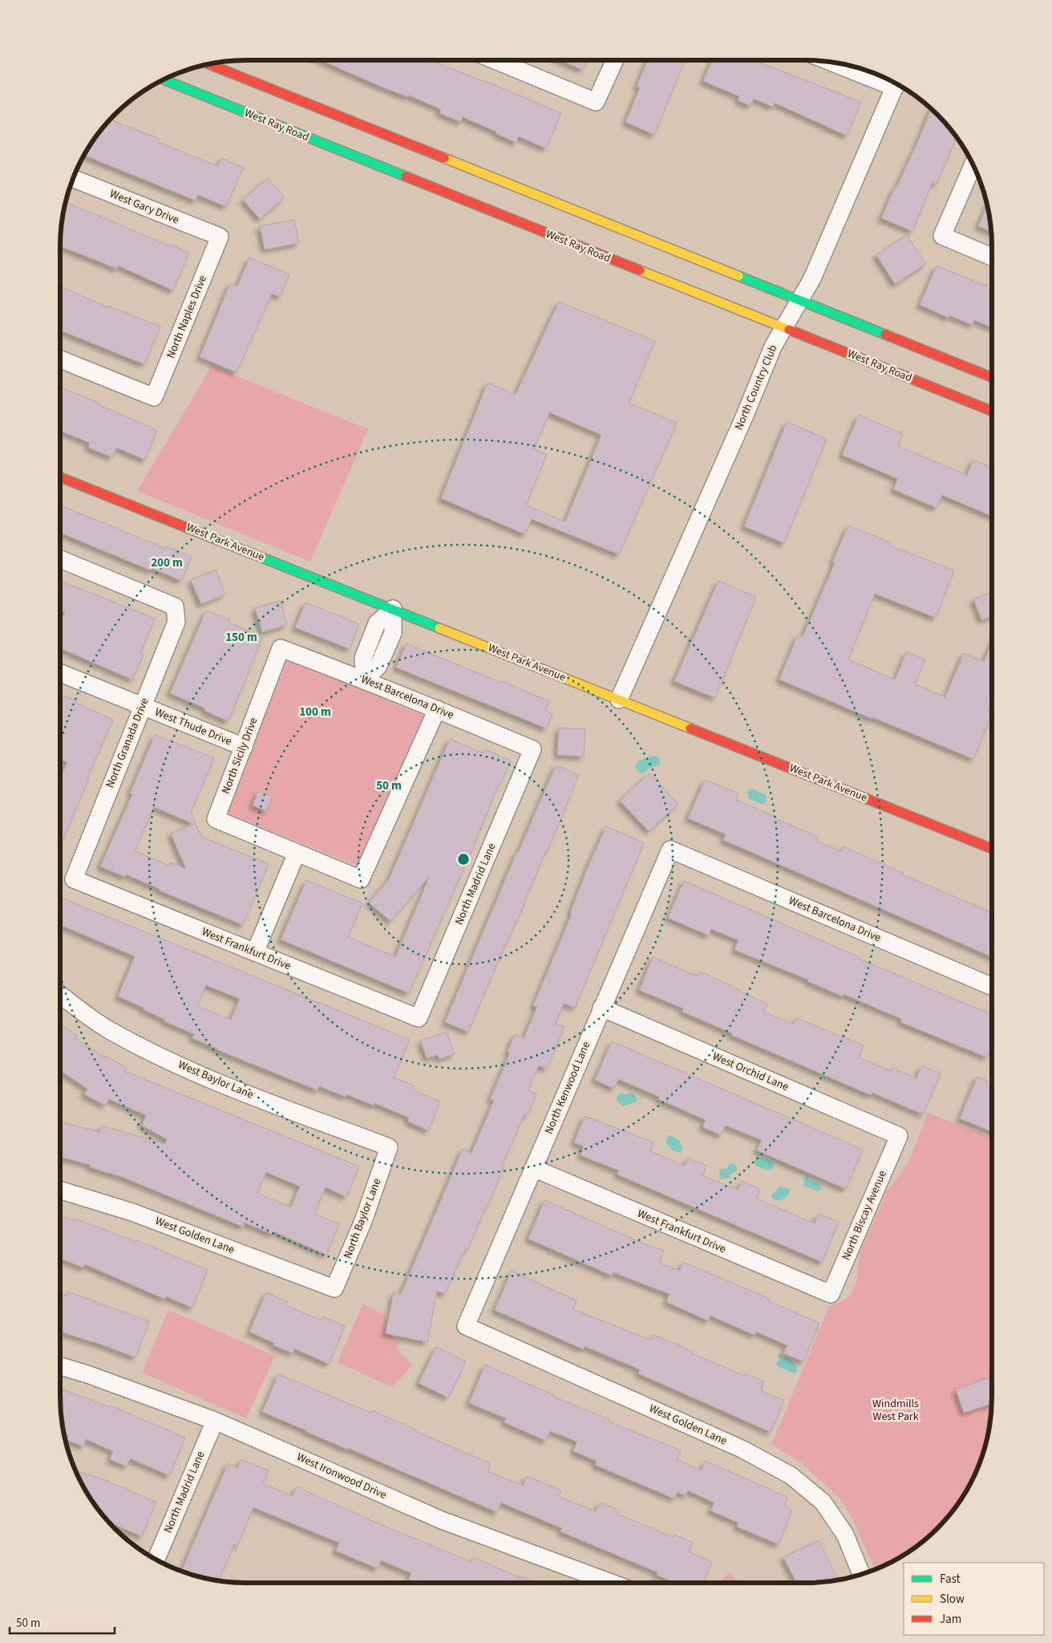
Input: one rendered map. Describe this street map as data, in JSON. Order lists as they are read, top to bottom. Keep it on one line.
{"streets":{"main road":["West Ray Road","West Park Avenue"],"street":["West Gary Drive","North Naples Drive","North Country Club","West Barcelona Drive","West Thude Drive","North Granada Drive","North Sicily Drive","North Madrid Lane","West Frankfurt Drive","West Orchid Lane","West Baylor Lane","North Kenwood Lane","North Biscay Avenue","North Baylor Lane","West Golden Lane","West Ironwood Drive"]},"crossings":[["West Ray Road","North Country Club"],["West Gary Drive","North Naples Drive"],["North Country Club","West Park Avenue"],["West Barcelona Drive","North Sicily Drive"],["West Barcelona Drive","North Madrid Lane"],["West Barcelona Drive","North Kenwood Lane"],["West Thude Drive","North Granada Drive"],["West Thude Drive","North Sicily Drive"],["North Granada Drive","West Frankfurt Drive"],["North Madrid Lane","West Frankfurt Drive"],["North Madrid Lane","West Ironwood Drive"],["West Frankfurt Drive","North Kenwood Lane"],["West Frankfurt Drive","North Biscay Avenue"],["West Orchid Lane","North Kenwood Lane"],["West Orchid Lane","North Biscay Avenue"],["West Baylor Lane","North Baylor Lane"],["North Kenwood Lane","West Golden Lane"],["North Baylor Lane","West Golden Lane"]],"parks":["Windmills West Park"],"legend":["Fast","Slow","Jam"],"scale_bar":"50 m","rings":["200 m","150 m","100 m","50 m"]}
